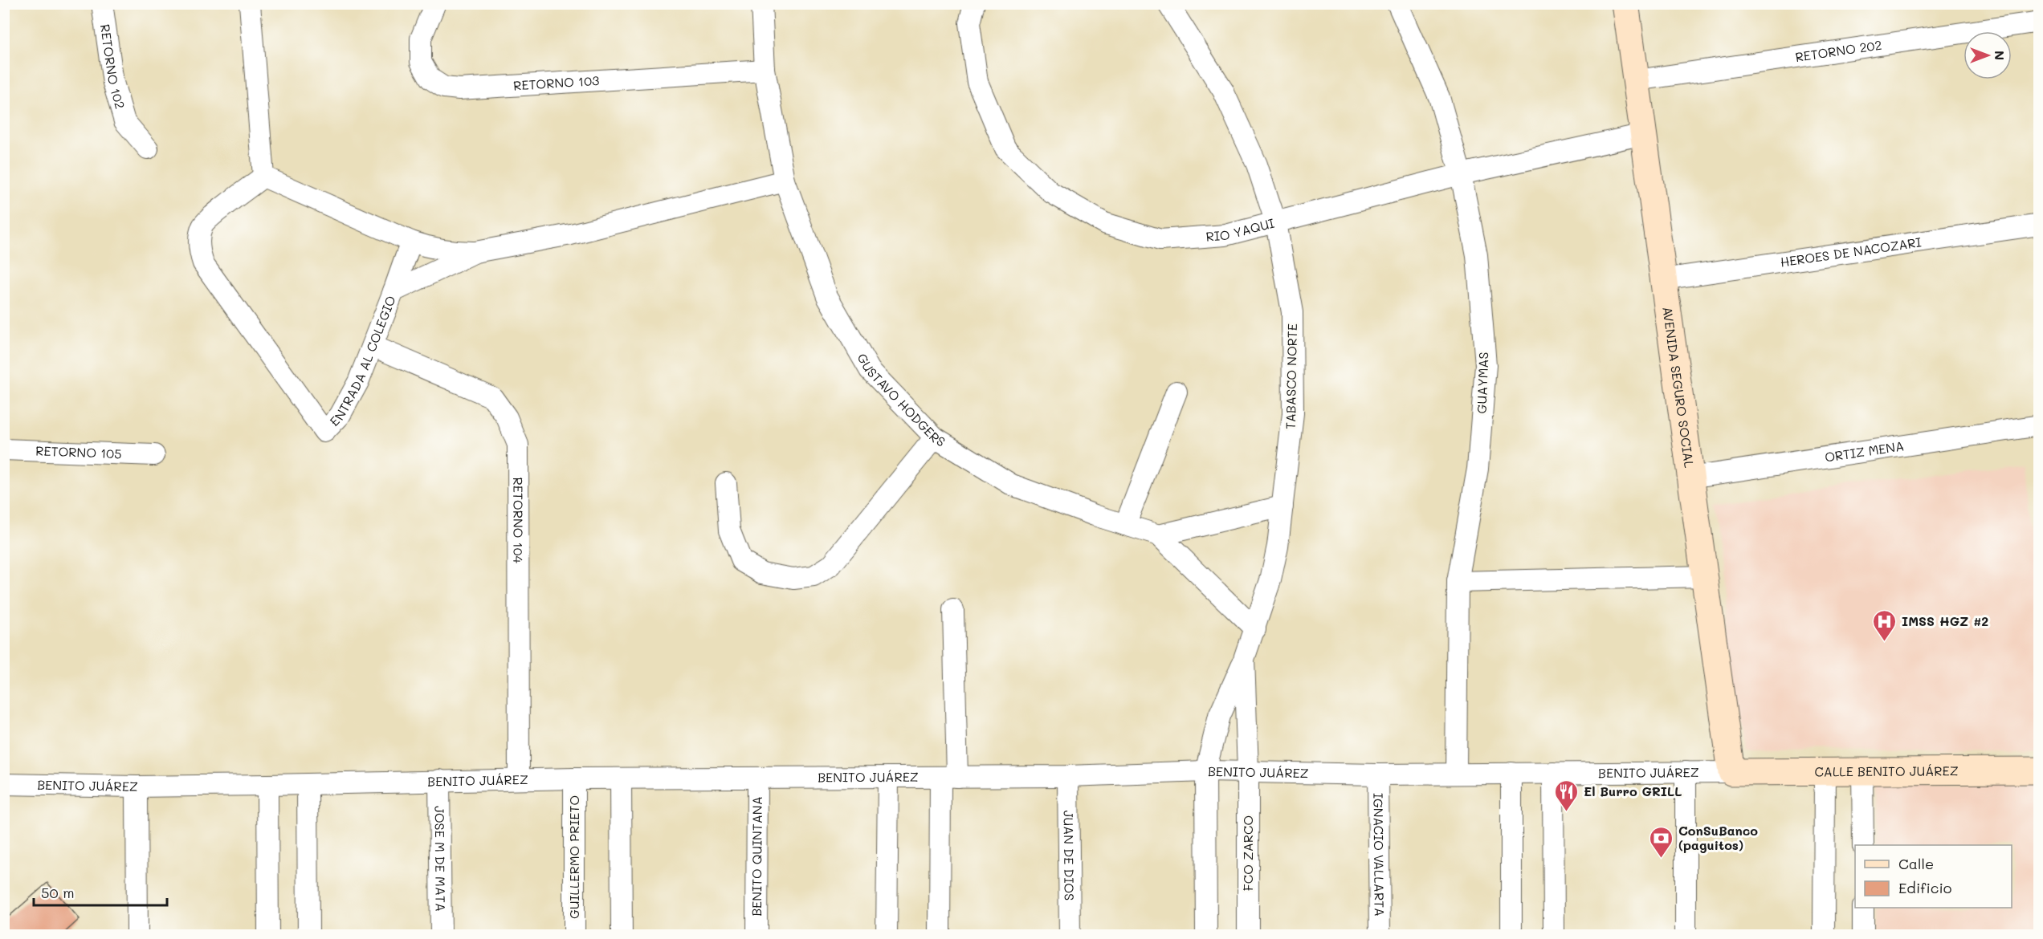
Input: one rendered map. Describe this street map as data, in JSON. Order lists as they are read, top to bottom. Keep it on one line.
{"streets":{"street":["RETORNO 202","RETORNO 102","RETORNO 103","RIO YAQUI","HEROES DE NACOZARI","ENTRADA AL COLEGIO","TABASCO NORTE","GUAYMAS","AVENIDA SEGURO SOCIAL","GUSTAVO HODGERS","RETORNO 105","ORTIZ MENA","RETORNO 104","CALLE BENITO JUÁREZ","BENITO JUÁREZ","FCO ZARCO","IGNACIO VALLARTA","JUAN DE DIOS","GUILLERMO PRIETO","BENITO QUINTANA","JOSE M DE MATA"]},"crossings":[["RETORNO 202","AVENIDA SEGURO SOCIAL"],["RETORNO 103","GUSTAVO HODGERS"],["RIO YAQUI","TABASCO NORTE"],["RIO YAQUI","GUAYMAS"],["RIO YAQUI","AVENIDA SEGURO SOCIAL"],["HEROES DE NACOZARI","AVENIDA SEGURO SOCIAL"],["ENTRADA AL COLEGIO","GUSTAVO HODGERS"],["ENTRADA AL COLEGIO","RETORNO 104"],["TABASCO NORTE","GUSTAVO HODGERS"],["TABASCO NORTE","BENITO JUÁREZ"],["TABASCO NORTE","FCO ZARCO"],["GUAYMAS","BENITO JUÁREZ"],["AVENIDA SEGURO SOCIAL","ORTIZ MENA"],["AVENIDA SEGURO SOCIAL","CALLE BENITO JUÁREZ"],["AVENIDA SEGURO SOCIAL","BENITO JUÁREZ"],["RETORNO 104","BENITO JUÁREZ"],["CALLE BENITO JUÁREZ","BENITO JUÁREZ"],["BENITO JUÁREZ","FCO ZARCO"],["BENITO JUÁREZ","IGNACIO VALLARTA"],["BENITO JUÁREZ","JUAN DE DIOS"],["BENITO JUÁREZ","GUILLERMO PRIETO"],["BENITO JUÁREZ","BENITO QUINTANA"],["BENITO JUÁREZ","JOSE M DE MATA"]],"places":{"hospital":["IMSS HGZ #2"],"restaurant":["El Burro GRILL"],"bank":["ConSuBanco (paguitos)"]},"legend":["Calle","Edificio"],"scale_bar":"50 m","north":"right"}
